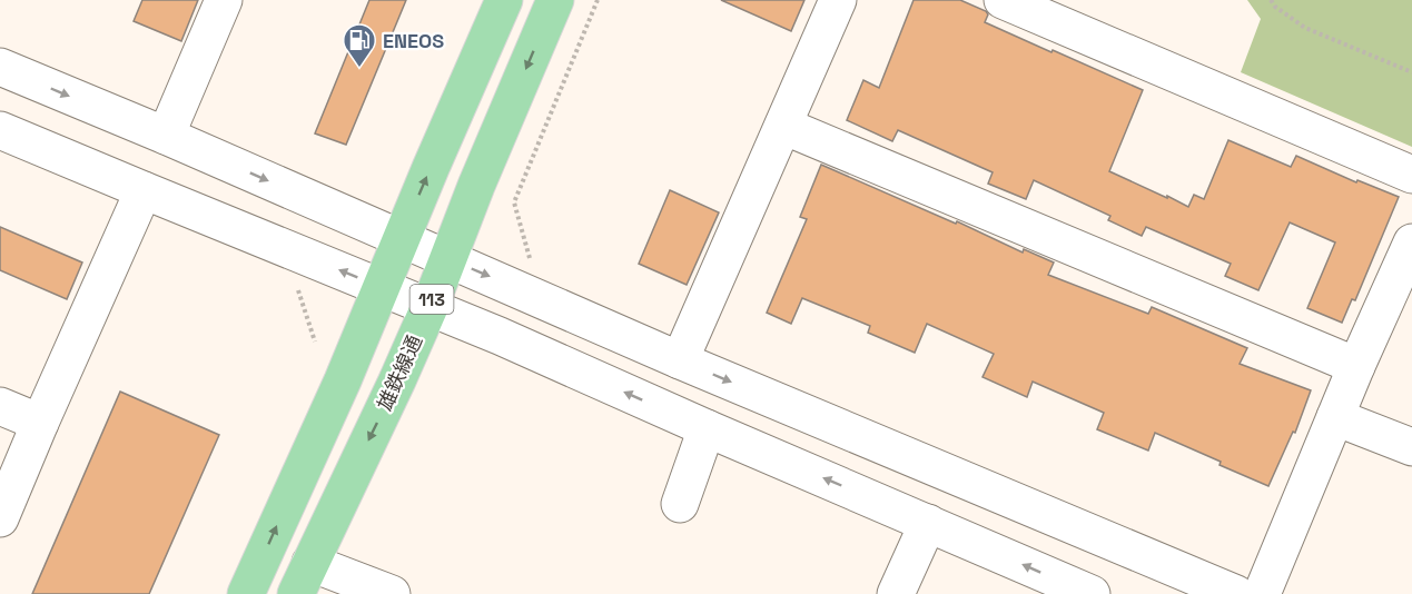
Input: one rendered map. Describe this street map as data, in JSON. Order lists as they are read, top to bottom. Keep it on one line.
{"streets":{"main road":["113","雄鉄線通"]},"places":{"fuel station":["ENEOS"]}}
